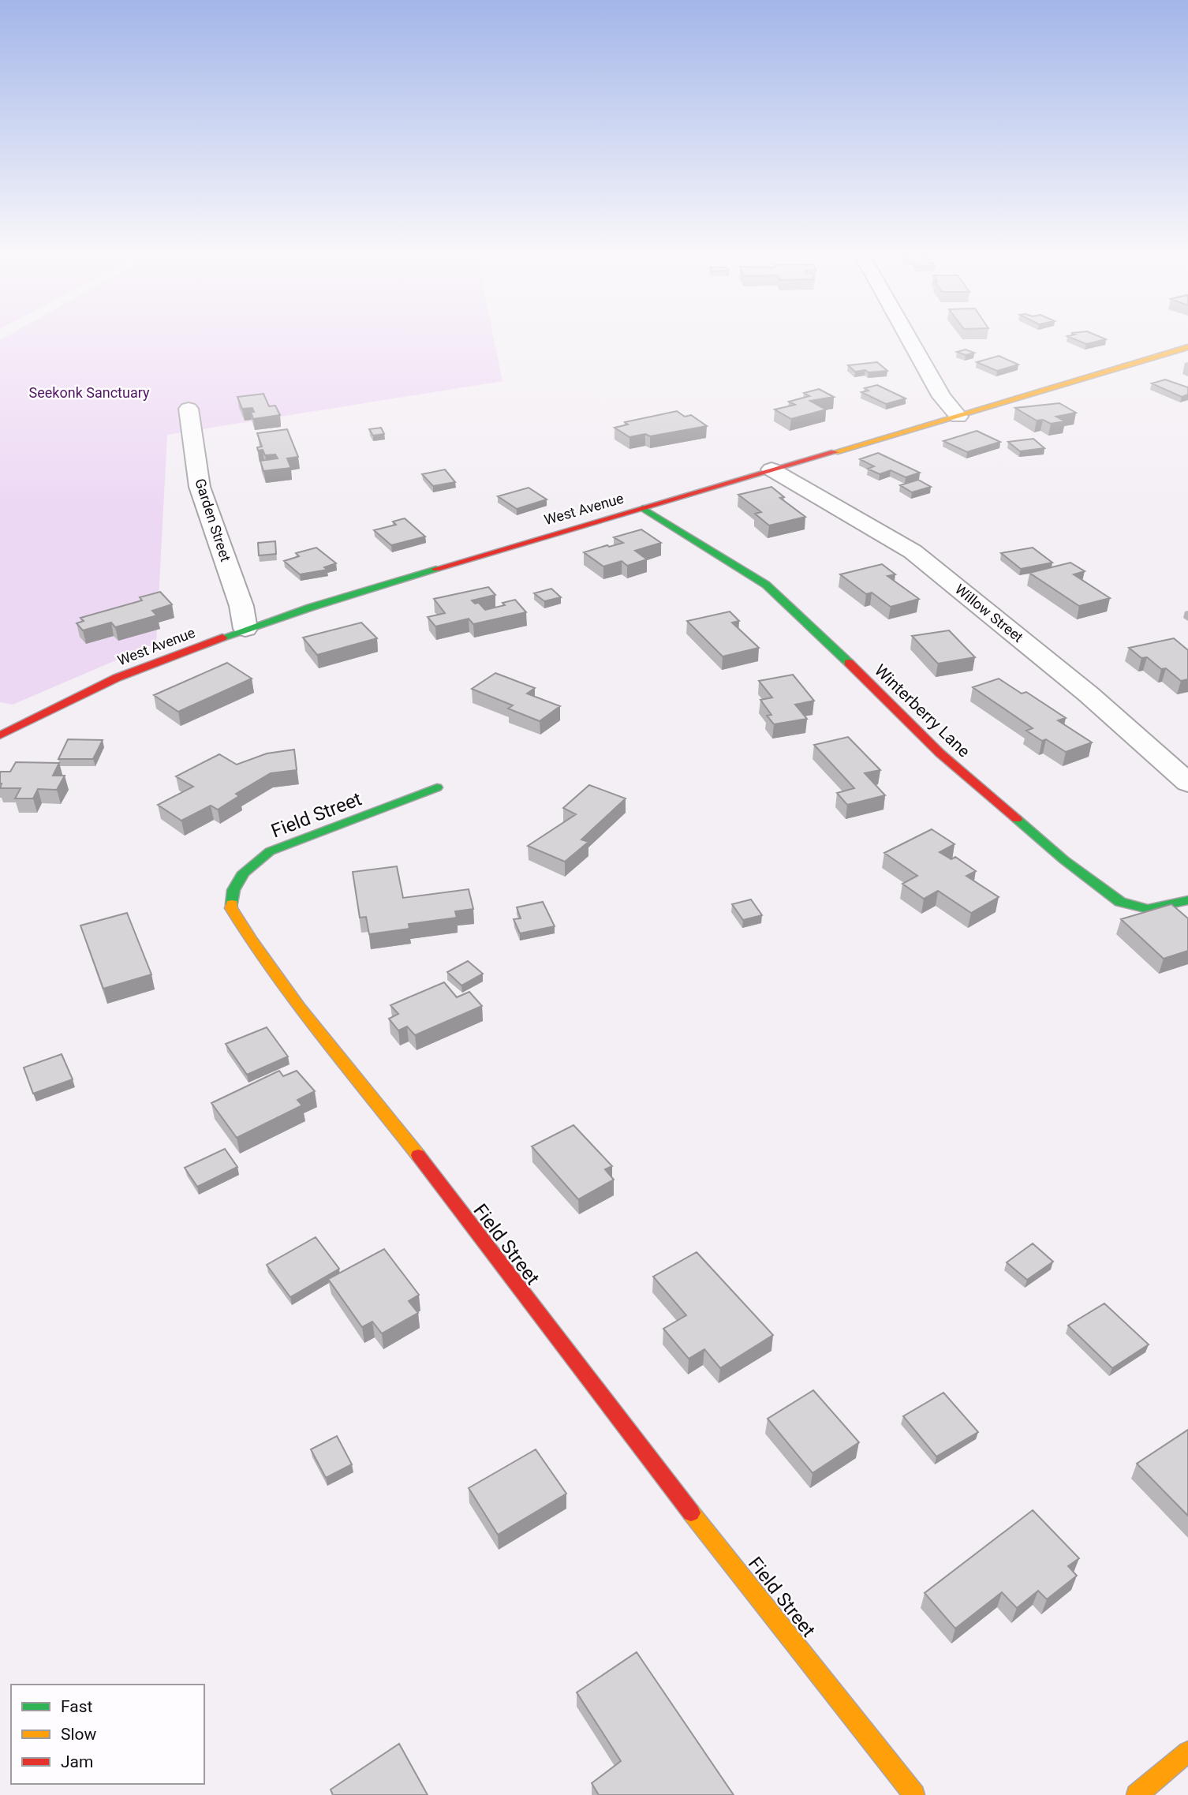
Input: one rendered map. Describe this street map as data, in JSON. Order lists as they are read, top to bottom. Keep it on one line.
{"streets":{"street":["West Avenue","Garden Street","Willow Street","Winterberry Lane","Field Street"]},"crossings":[["West Avenue","Garden Street"],["West Avenue","Willow Street"],["West Avenue","Winterberry Lane"]],"parks":["Seekonk Sanctuary"],"legend":["Fast","Slow","Jam"]}
